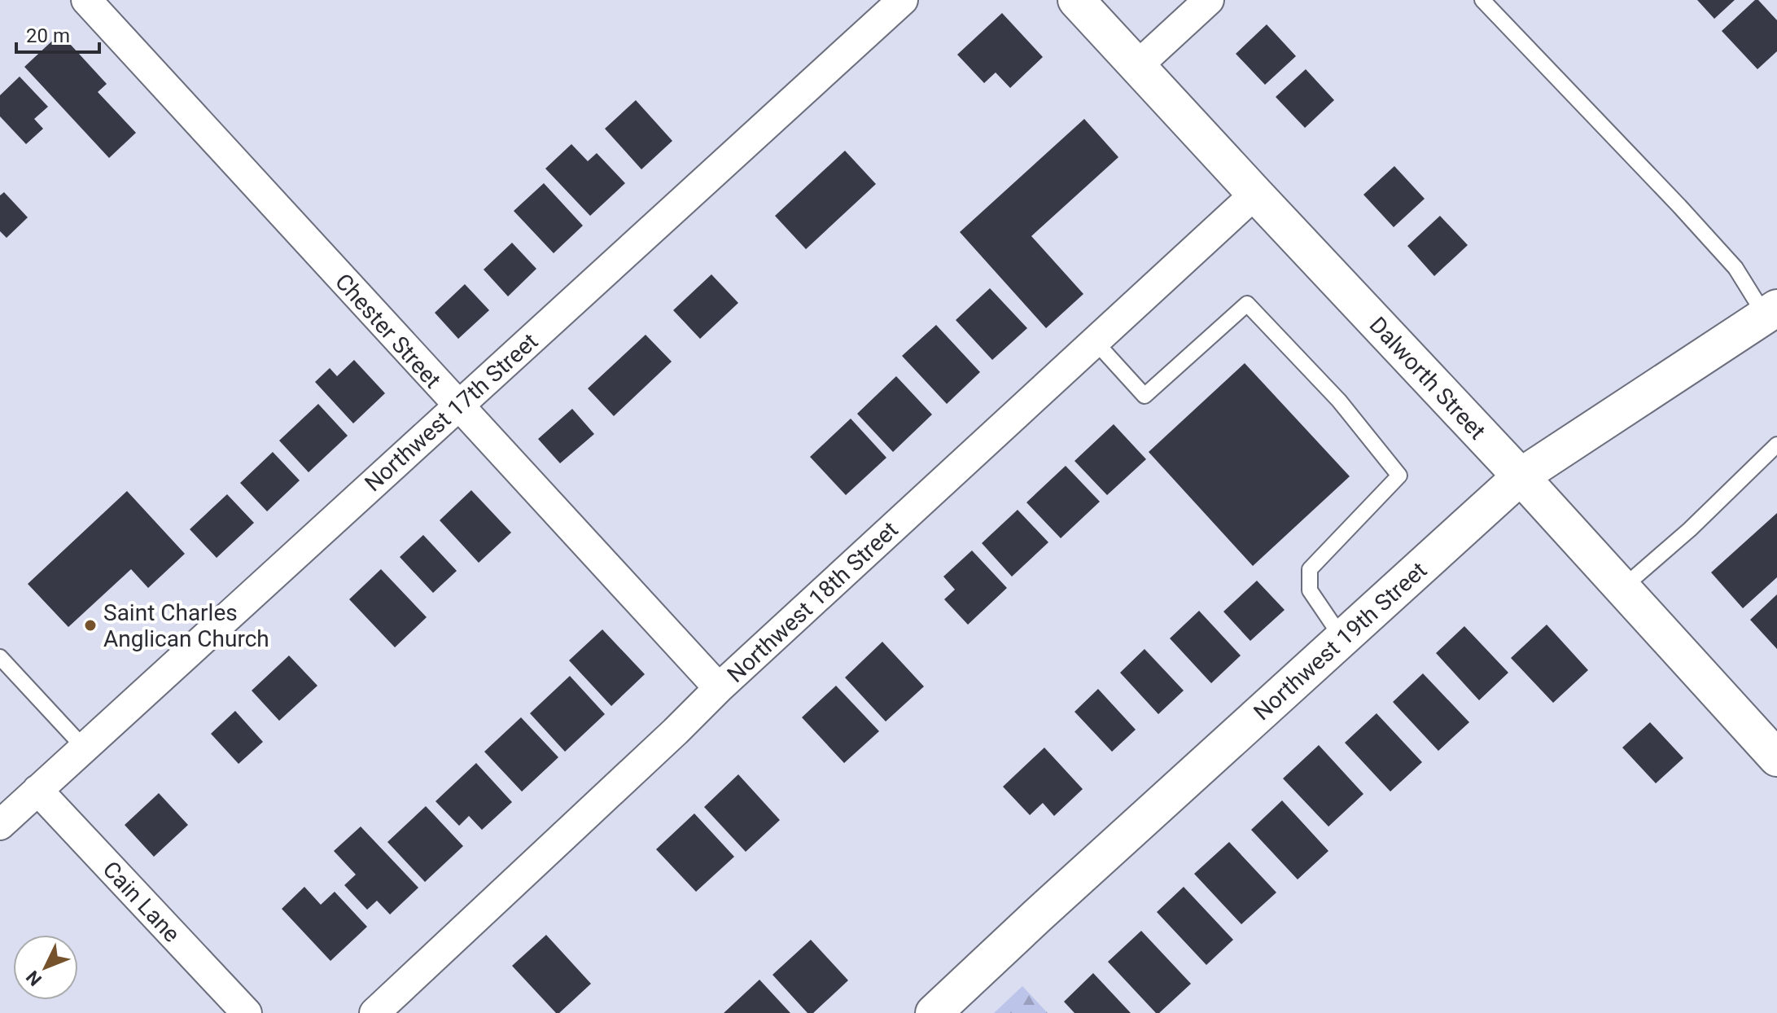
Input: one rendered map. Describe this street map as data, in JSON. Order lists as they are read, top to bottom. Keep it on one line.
{"streets":{"street":["Chester Street","Dalworth Street","Northwest 17th Street","Northwest 18th Street","Northwest 19th Street","Cain Lane"]},"crossings":[["Chester Street","Northwest 17th Street"],["Chester Street","Northwest 18th Street"],["Dalworth Street","Northwest 18th Street"],["Dalworth Street","Northwest 19th Street"],["Northwest 17th Street","Cain Lane"]],"places":["Saint Charles Anglican Church"],"scale_bar":"20 m","north":"bottom left"}
